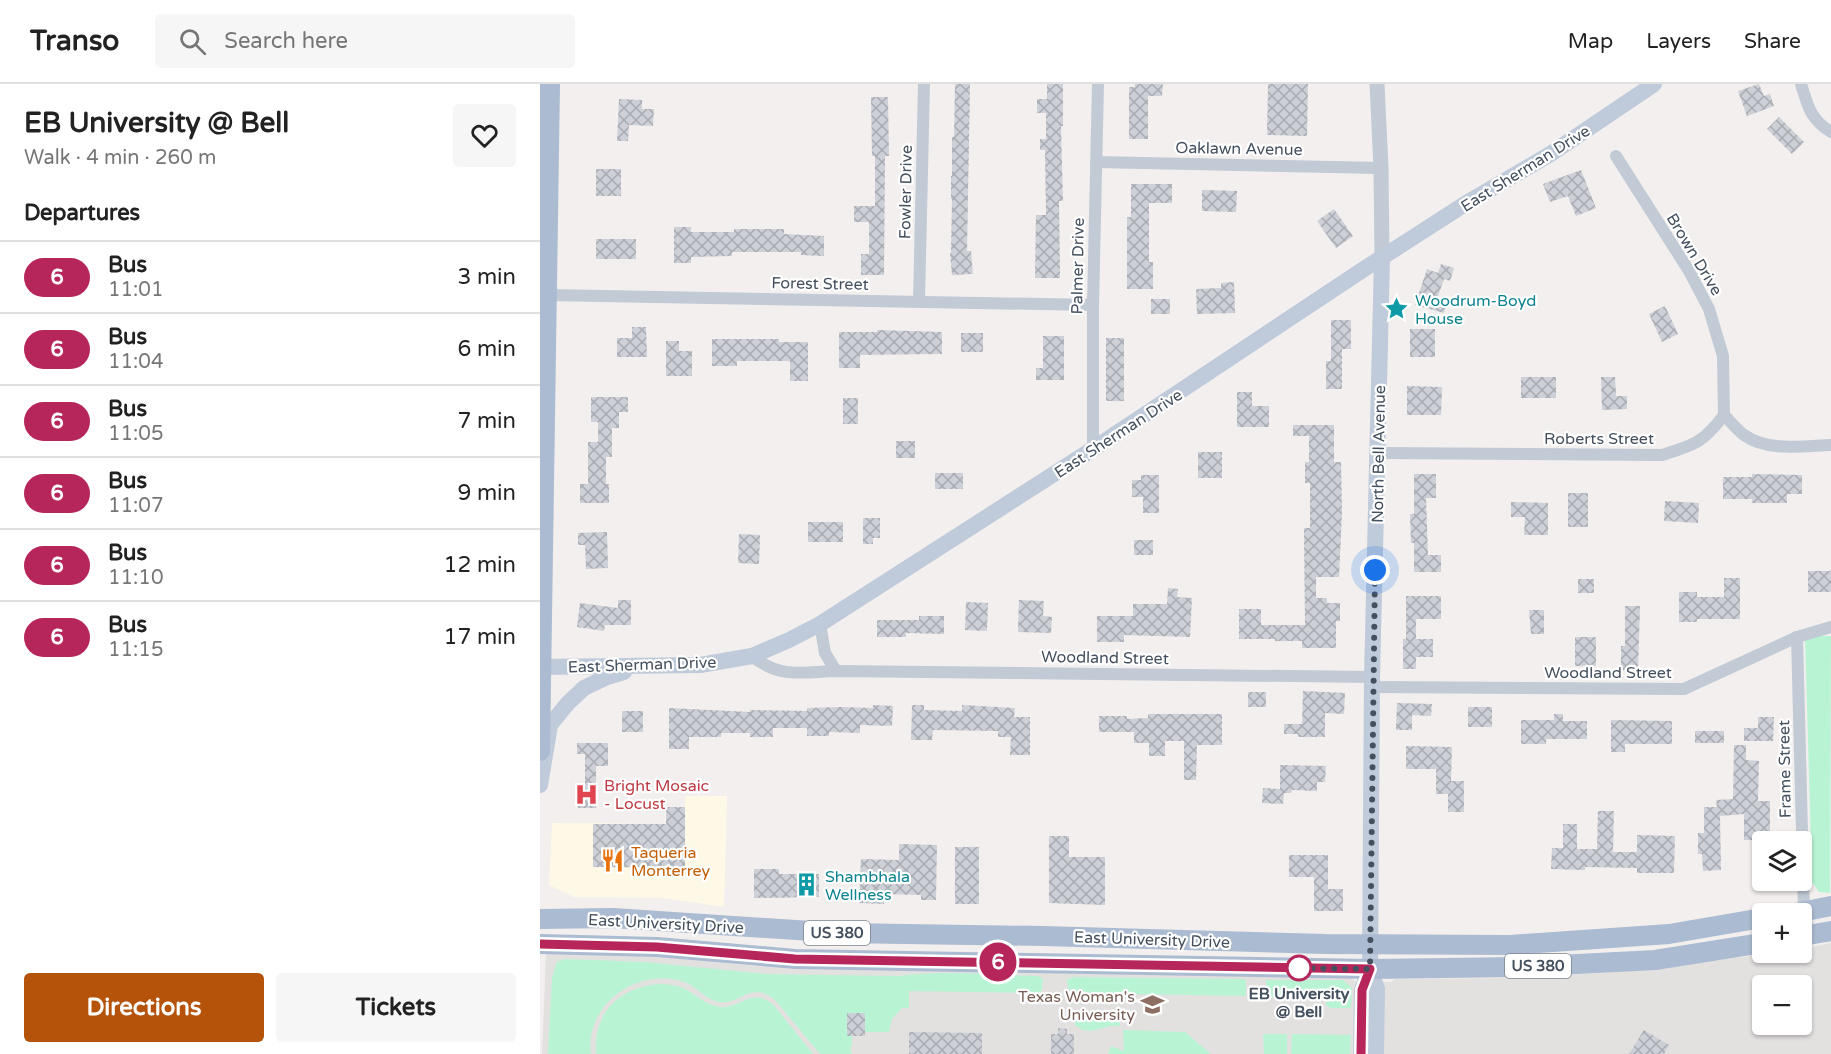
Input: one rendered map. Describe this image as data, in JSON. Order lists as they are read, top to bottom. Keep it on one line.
{"streets":{"main road":["East Sherman Drive","North Bell Avenue","East University Drive","US 380"],"street":["Oaklawn Avenue","Fowler Drive","Brown Drive","Palmer Drive","Forest Street","Roberts Street","Woodland Street","Frame Street"]},"crossings":[["Oaklawn Avenue","Palmer Drive"],["Oaklawn Avenue","North Bell Avenue"],["East Sherman Drive","Palmer Drive"],["East Sherman Drive","North Bell Avenue"],["East Sherman Drive","Woodland Street"],["Fowler Drive","Forest Street"],["Brown Drive","Roberts Street"],["Palmer Drive","Forest Street"],["Roberts Street","North Bell Avenue"],["North Bell Avenue","Woodland Street"],["North Bell Avenue","East University Drive"],["Woodland Street","Frame Street"]],"places":{"place":["Woodrum-Boyd House"],"hospital":["Bright Mosaic - Locust"],"restaurant":["Taqueria Monterrey"],"building":["Shambhala Wellness"],"other":["EB University @ Bell"],"school or university":["Texas Woman's University"]},"lines":["bus line 6"],"page":{"header":"Transo","search":"Search here","nav":["Map","Layers","Share"],"heading":[["EB University @ Bell","Walk · 4 min · 260 m"],"Departures"],"on_map":"6","list":[{"mark":"6","name":"Bus","note":"11:01","value":"3 min"},{"mark":"6","name":"Bus","note":"11:04","value":"6 min"},{"mark":"6","name":"Bus","note":"11:05","value":"7 min"},{"mark":"6","name":"Bus","note":"11:07","value":"9 min"},{"mark":"6","name":"Bus","note":"11:10","value":"12 min"},{"mark":"6","name":"Bus","note":"11:15","value":"17 min"}],"map_buttons":["+","−"],"buttons":["Directions","Tickets"]}}
